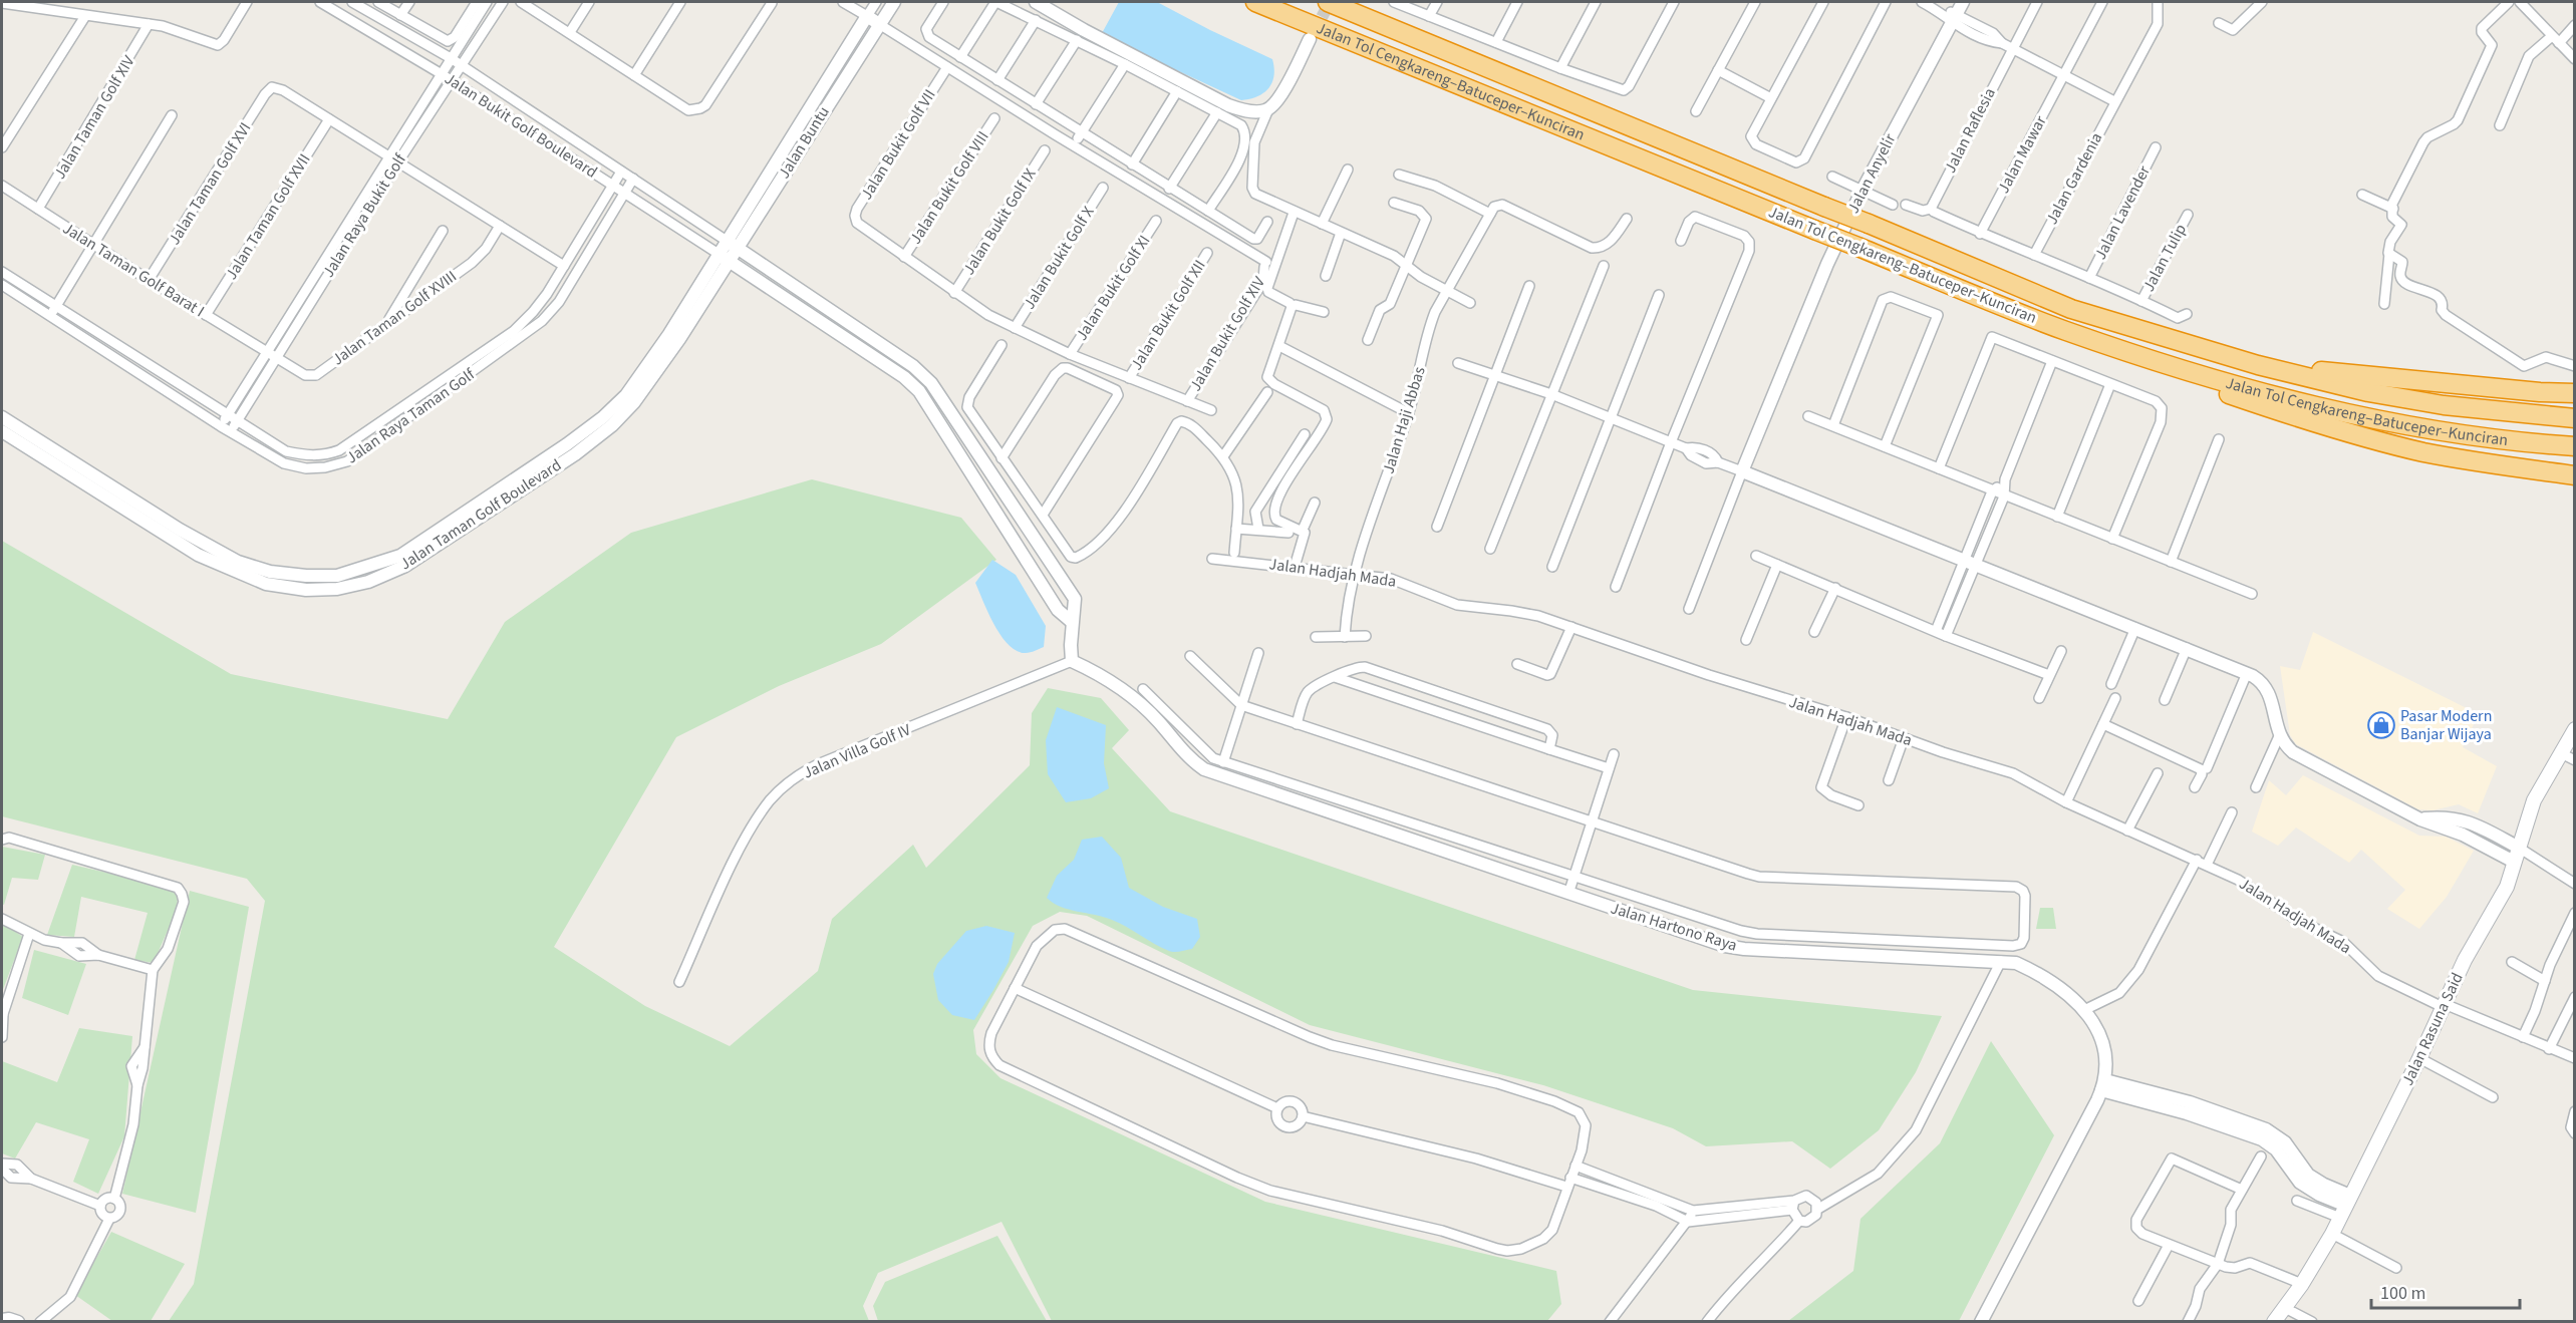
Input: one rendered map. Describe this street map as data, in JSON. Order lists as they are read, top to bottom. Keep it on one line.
{"streets":{"highway":["Jalan Tol Cengkareng–Batuceper–Kunciran"],"main road":["Jalan Rasuna Said"],"street":["Jalan Taman Golf XIV","Jalan Bukit Golf Boulevard","Jalan Raflesia","Jalan Buntu","Jalan Bukit Golf VII","Jalan Mawar","Jalan Anyelir","Jalan Gardenia","Jalan Taman Golf XVI","Jalan Bukit Golf VIII","Jalan Lavender","Jalan Raya Bukit Golf","Jalan Taman Golf XVII","Jalan Bukit Golf IX","Jalan Bukit Golf X","Jalan Tulip","Jalan Taman Golf Barat I","Jalan Bukit Golf XI","Jalan Bukit Golf XII","Jalan Taman Golf XVIII","Jalan Bukit Golf XIV","Jalan Raya Taman Golf","Jalan Haji Abbas","Jalan Taman Golf Boulevard","Jalan Hadjah Mada","Jalan Villa Golf IV","Jalan Hartono Raya"]},"crossings":[["Jalan Taman Golf XIV","Jalan Taman Golf Barat I"],["Jalan Bukit Golf Boulevard","Jalan Buntu"],["Jalan Bukit Golf Boulevard","Jalan Raya Bukit Golf"],["Jalan Bukit Golf Boulevard","Jalan Raya Taman Golf"],["Jalan Bukit Golf Boulevard","Jalan Taman Golf Boulevard"],["Jalan Buntu","Jalan Taman Golf Boulevard"],["Jalan Bukit Golf VII","Jalan Bukit Golf VIII"],["Jalan Taman Golf XVI","Jalan Taman Golf XVII"],["Jalan Taman Golf XVI","Jalan Taman Golf Barat I"],["Jalan Raya Bukit Golf","Jalan Taman Golf Barat I"],["Jalan Raya Bukit Golf","Jalan Taman Golf XVIII"],["Jalan Raya Bukit Golf","Jalan Raya Taman Golf"],["Jalan Taman Golf XVII","Jalan Taman Golf Barat I"],["Jalan Taman Golf Barat I","Jalan Taman Golf XVIII"],["Jalan Haji Abbas","Jalan Hadjah Mada"],["Jalan Hadjah Mada","Jalan Rasuna Said"],["Jalan Villa Golf IV","Jalan Hartono Raya"]],"places":{"shop":["Pasar Modern Banjar Wijaya"]},"scale_bar":"100 m"}
